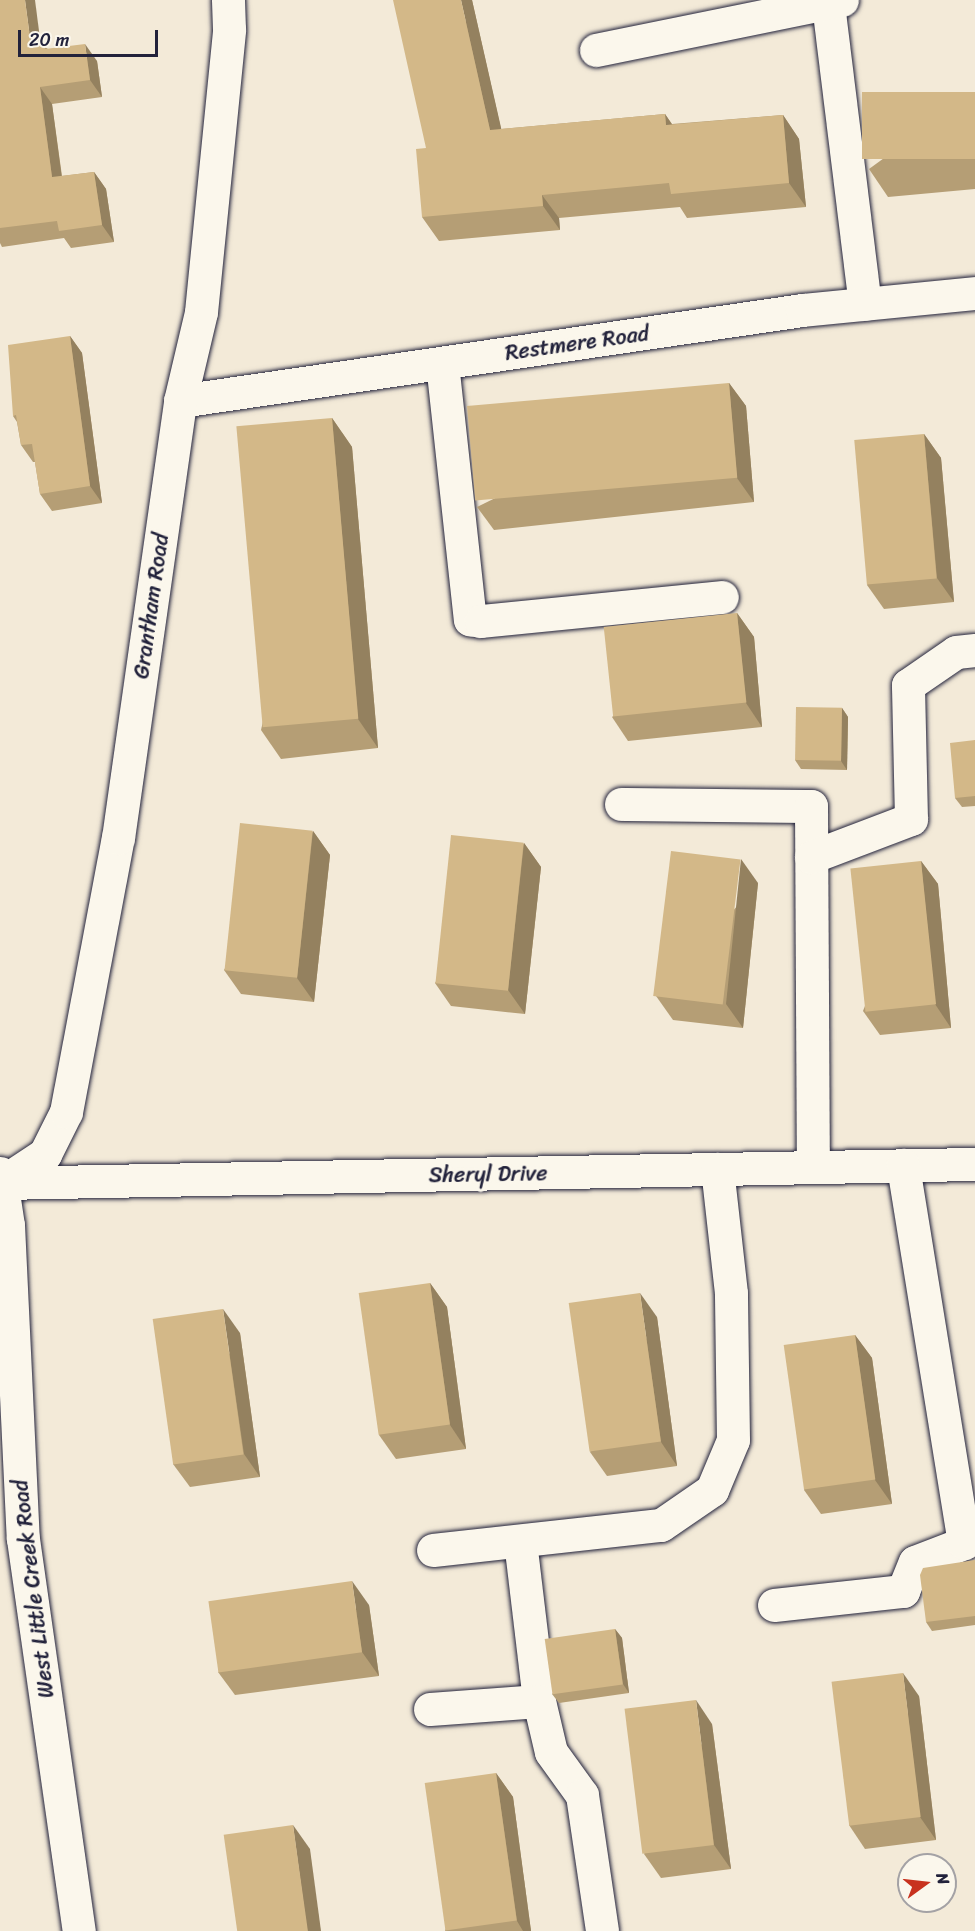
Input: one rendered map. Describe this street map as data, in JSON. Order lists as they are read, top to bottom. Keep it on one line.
{"streets":{"street":["Restmere Road","Grantham Road","Sheryl Drive","West Little Creek Road"]},"crossings":[["Restmere Road","Grantham Road"],["Grantham Road","Sheryl Drive"],["Grantham Road","West Little Creek Road"],["Sheryl Drive","West Little Creek Road"]],"scale_bar":"20 m","north":"right"}
